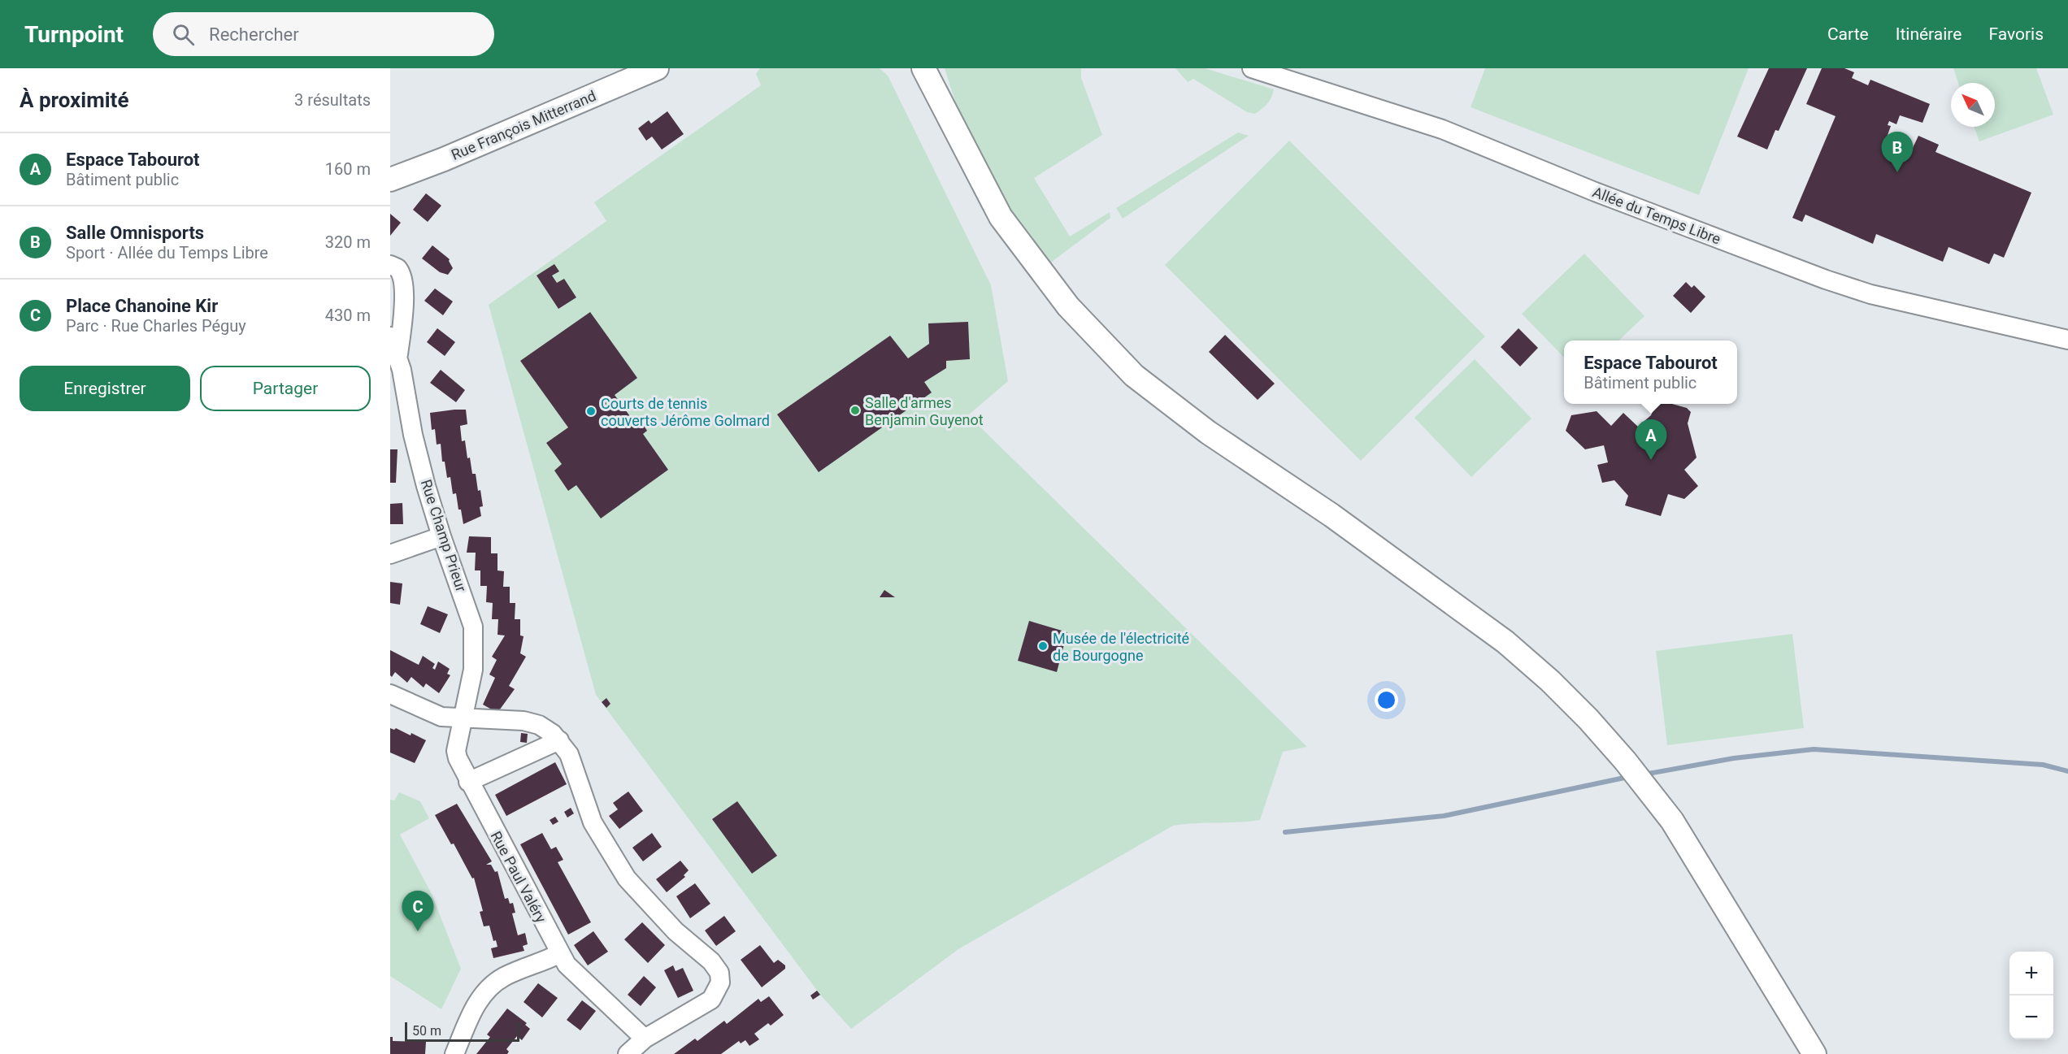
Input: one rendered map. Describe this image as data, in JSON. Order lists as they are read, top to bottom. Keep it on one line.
{"streets":{"street":["Rue François Mitterrand","Allée du Temps Libre","Rue Champ Prieur","Rue Paul Valéry"]},"crossings":[["Rue Champ Prieur","Rue Paul Valéry"]],"places":["Salle d'armes Benjamin Guyenot","Courts de tennis couverts Jérôme Golmard","Musée de l'électricité de Bourgogne"],"scale_bar":"50 m","north":"top left","page":{"header":"Turnpoint","search":"Rechercher","nav":["Carte","Itinéraire","Favoris"],"heading":["À proximité","3 résultats"],"list":[{"mark":"A","name":"Espace Tabourot","note":"Bâtiment public","value":"160 m"},{"mark":"B","name":"Salle Omnisports","note":"Sport · Allée du Temps Libre","value":"320 m"},{"mark":"C","name":"Place Chanoine Kir","note":"Parc · Rue Charles Péguy","value":"430 m"}],"pins":["B","A","C"],"popup":["Espace Tabourot","Bâtiment public"],"buttons":["Enregistrer","Partager"],"map_buttons":["+","−"],"scale":"50 m"}}
